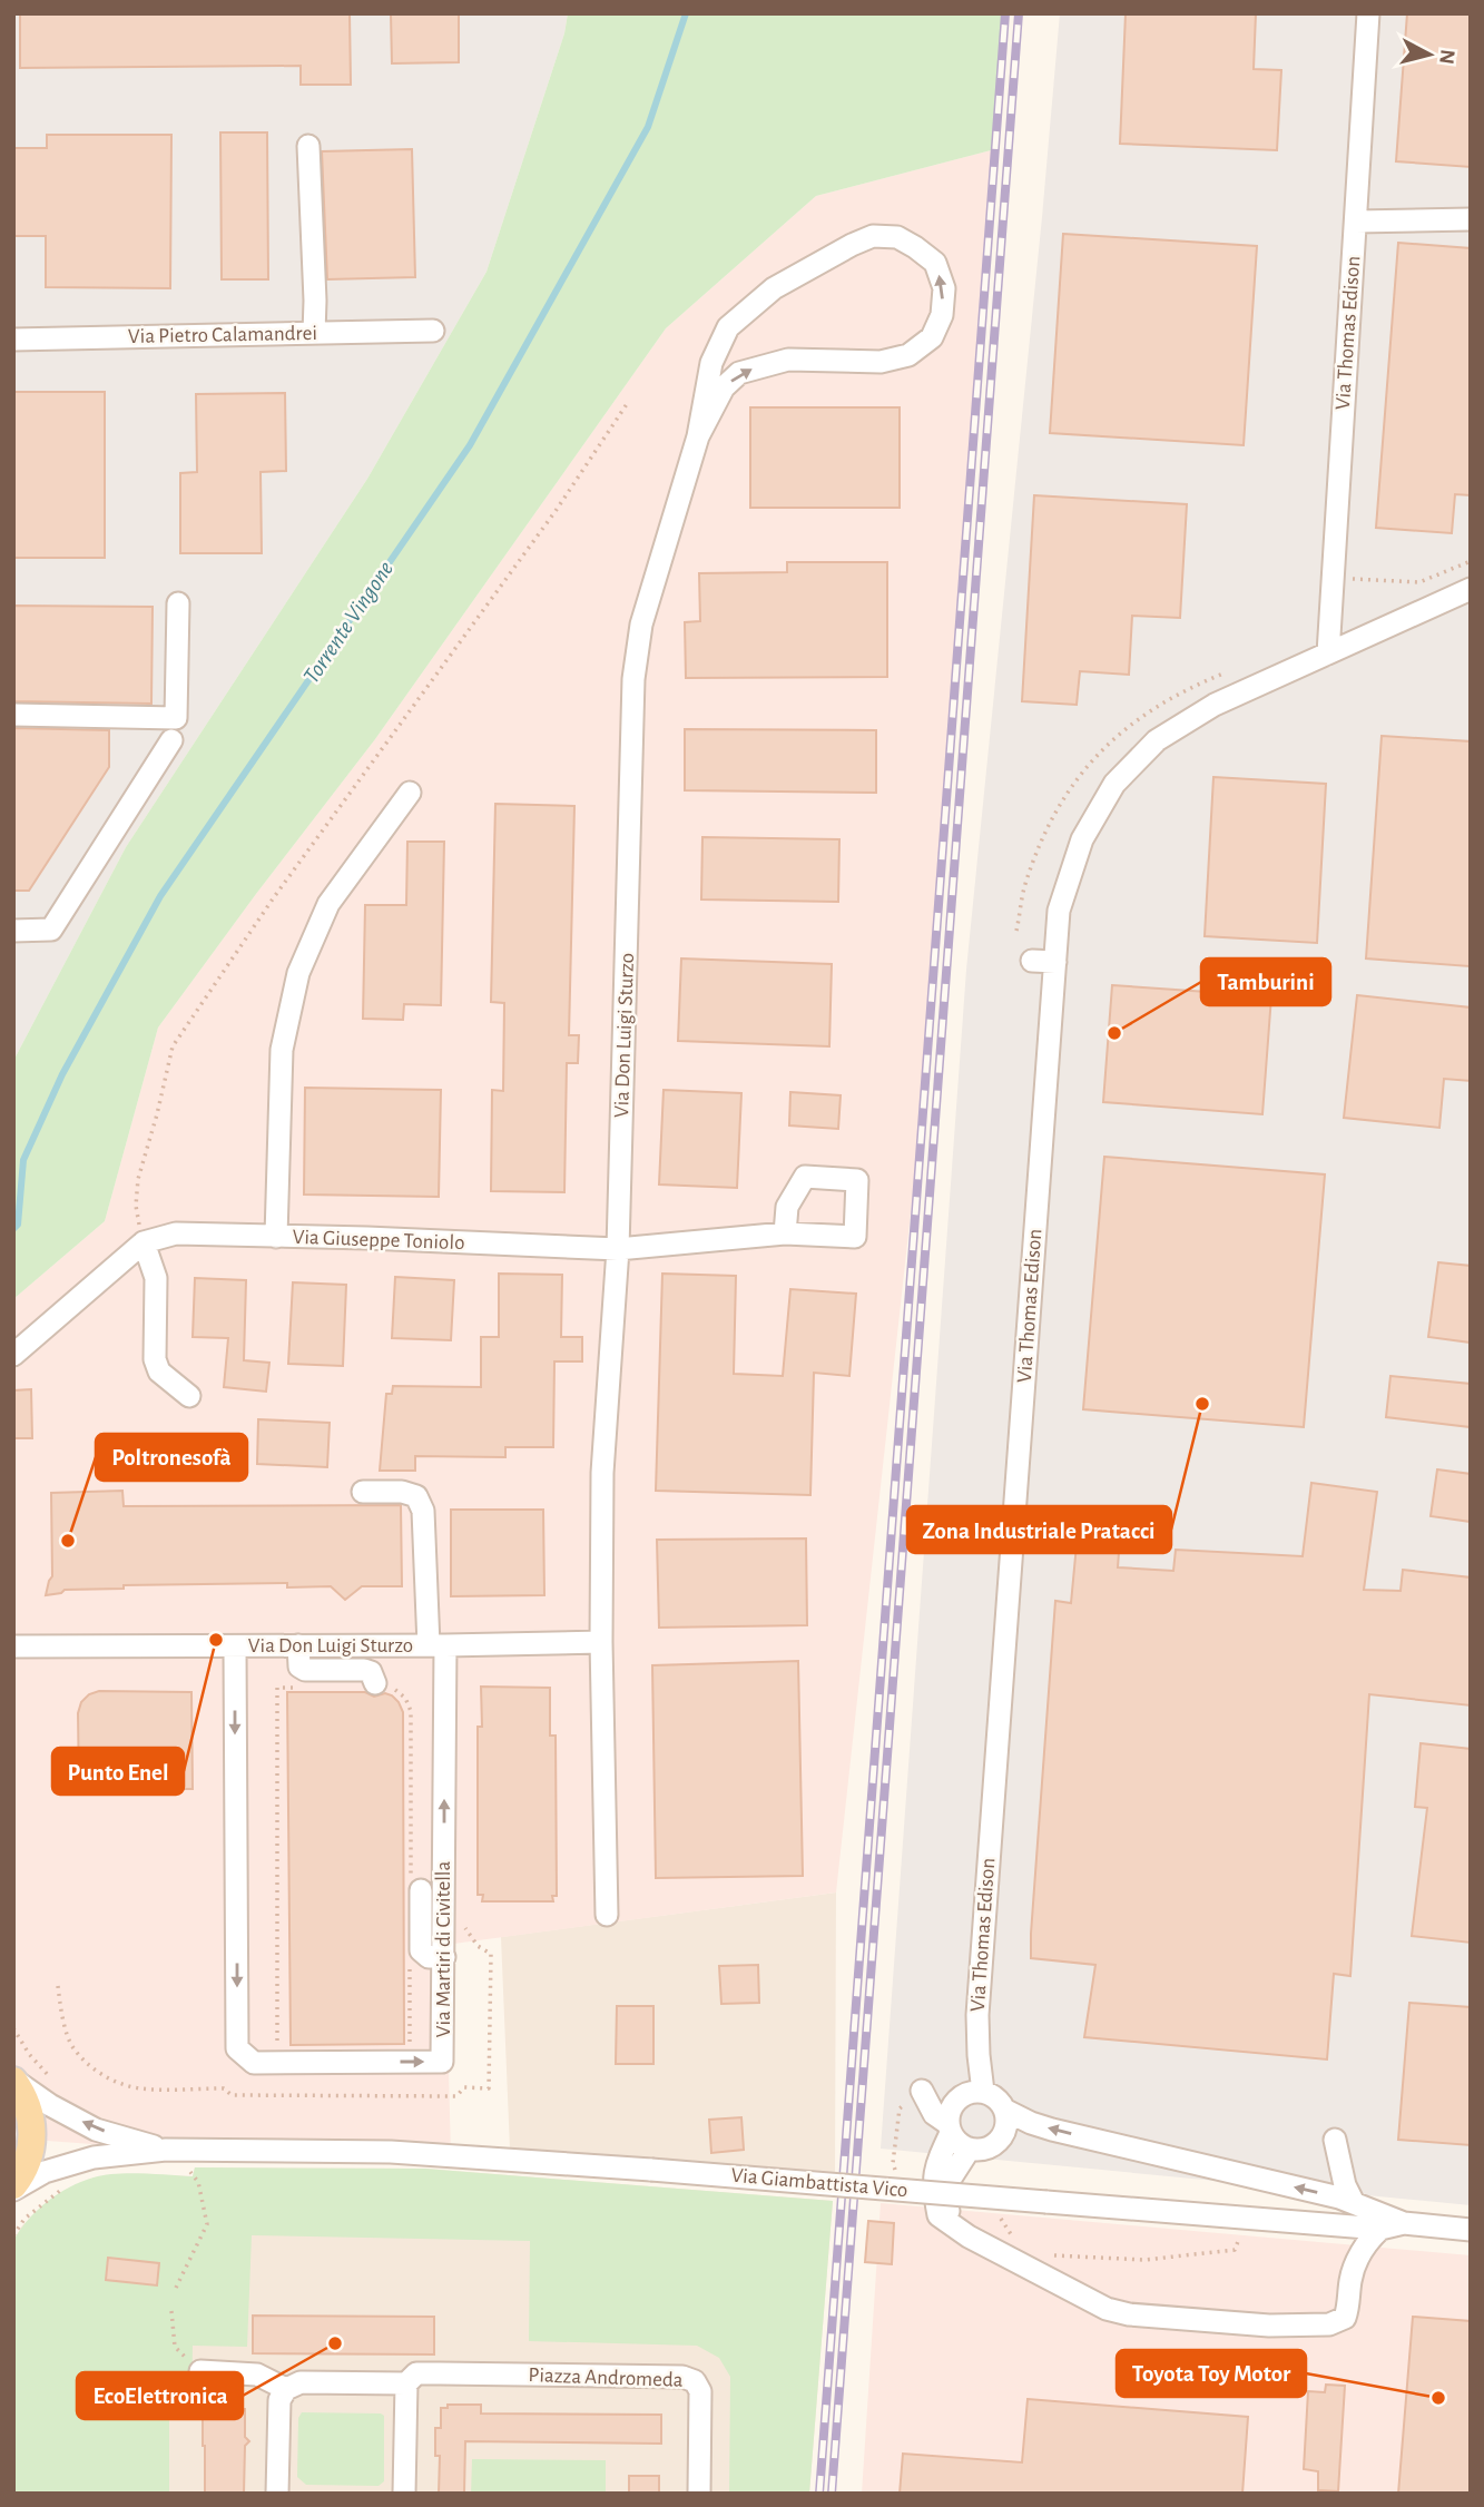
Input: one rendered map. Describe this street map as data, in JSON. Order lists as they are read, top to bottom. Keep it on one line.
{"streets":{"street":["Via Thomas Edison","Via Pietro Calamandrei","Via Don Luigi Sturzo","Via Giuseppe Toniolo","Via Martiri di Civitella","Via Giambattista Vico","Piazza Andromeda"]},"crossings":[["Via Don Luigi Sturzo","Via Giuseppe Toniolo"],["Via Don Luigi Sturzo","Via Martiri di Civitella"]],"water":["Torrente Vingone"],"places":["Tamburini","Zona Industriale Pratacci","Poltronesofà","Punto Enel","EcoElettronica","Toyota Toy Motor"],"north":"right"}
